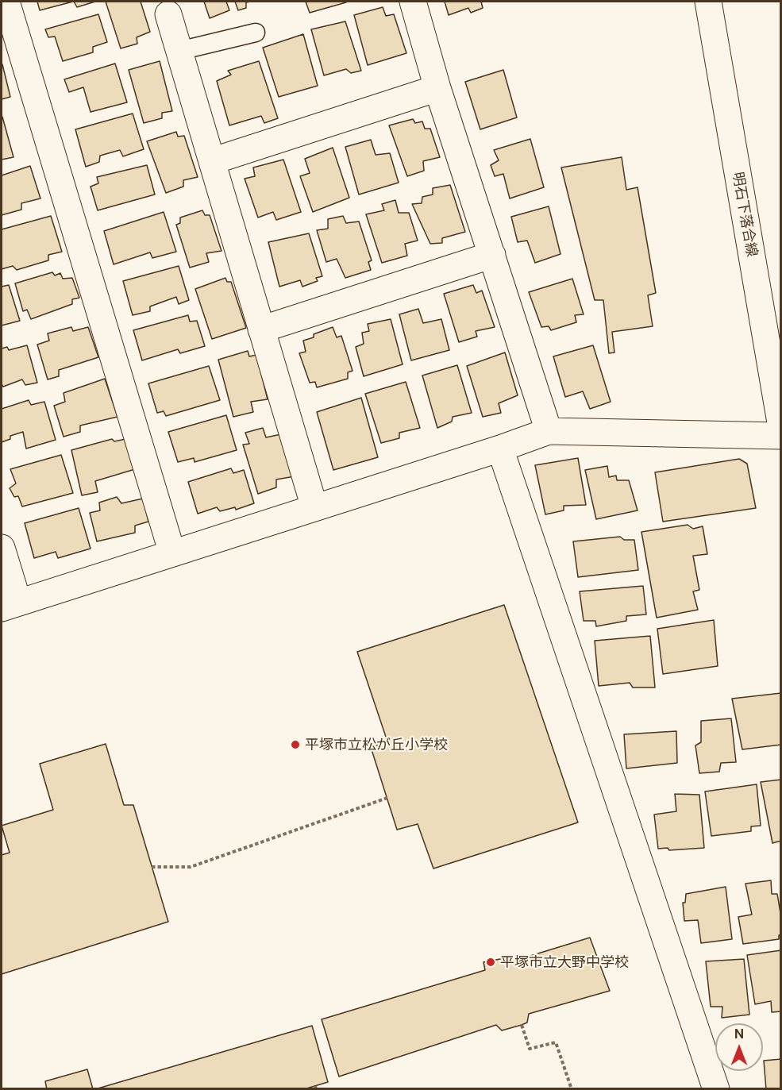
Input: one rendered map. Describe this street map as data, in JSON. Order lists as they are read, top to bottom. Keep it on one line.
{"streets":{"street":["明石下落合線"]},"places":["平塚市立松が丘小学校","平塚市立大野中学校"],"north":"top"}
